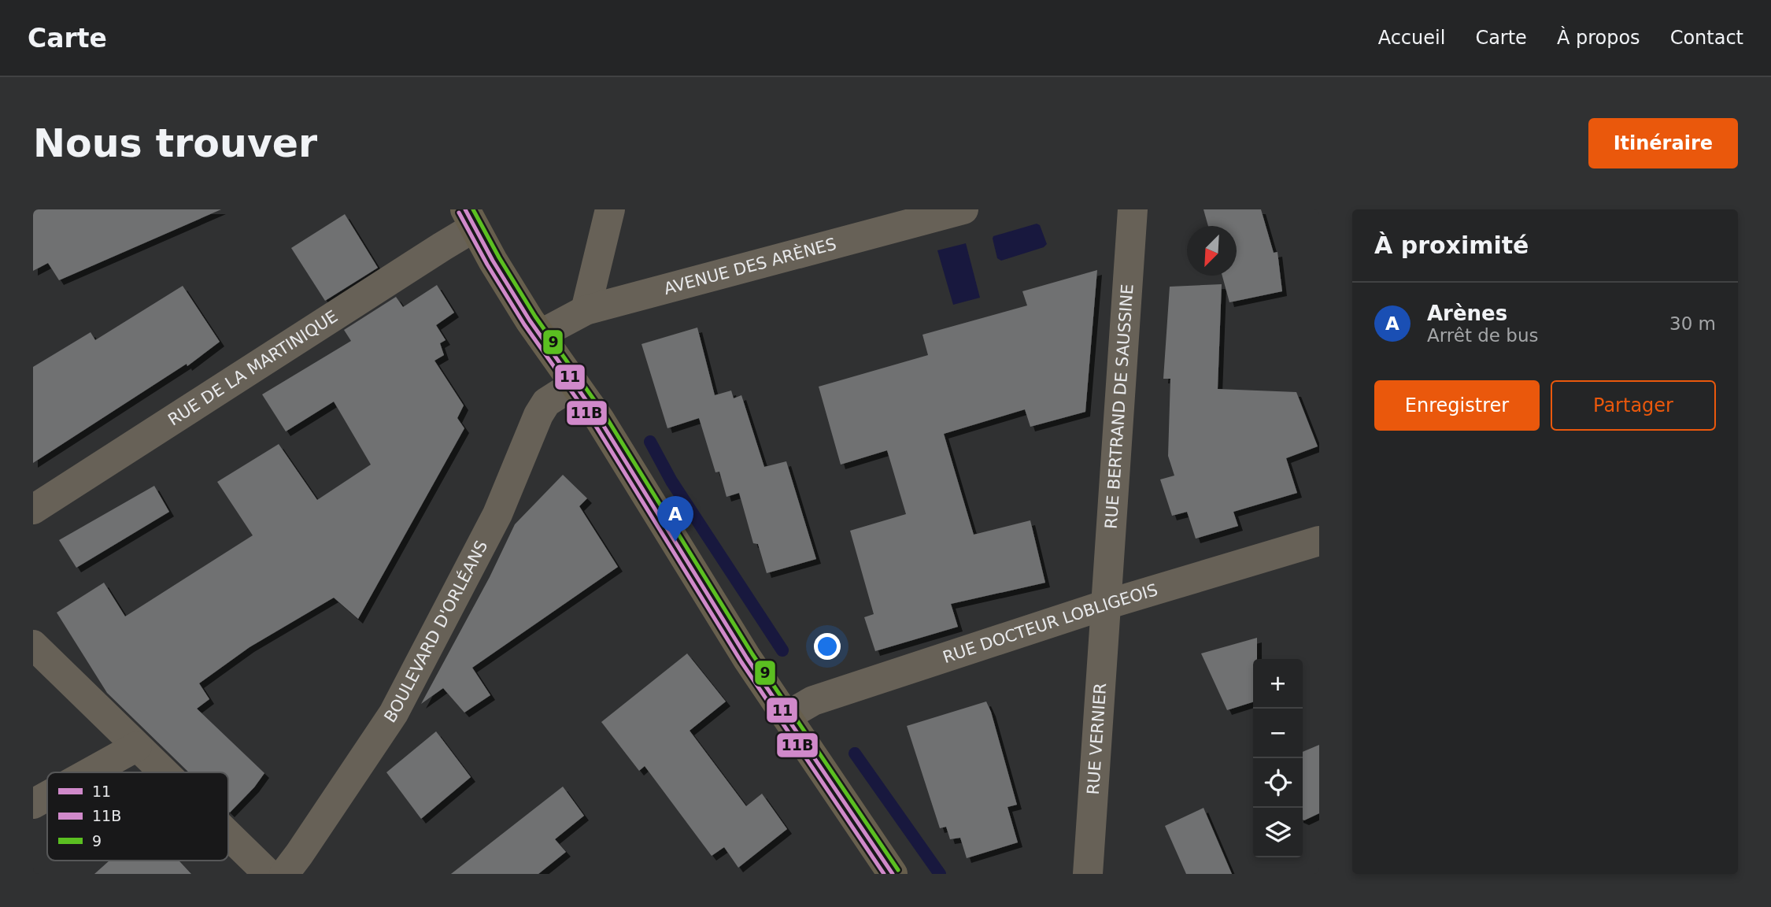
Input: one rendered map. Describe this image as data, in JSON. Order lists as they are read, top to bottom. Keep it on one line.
{"streets":{"street":["AVENUE DES ARÈNES","RUE DE LA MARTINIQUE","RUE BERTRAND DE SAUSSINE","RUE DOCTEUR LOBLIGEOIS","BOULEVARD D'ORLÉANS","RUE VERNIER"]},"crossings":[["RUE BERTRAND DE SAUSSINE","RUE DOCTEUR LOBLIGEOIS"],["RUE BERTRAND DE SAUSSINE","RUE VERNIER"],["RUE DOCTEUR LOBLIGEOIS","RUE VERNIER"]],"lines":["transit line 11","transit line 9","transit line 11B"],"legend":["11","11B","9"],"north":"bottom left","page":{"header":"Carte","nav":["Accueil","Carte","À propos","Contact"],"buttons":["Itinéraire",["Enregistrer","Partager"]],"title":"Nous trouver","heading":"À proximité","list":[{"mark":"A","name":"Arènes","note":"Arrêt de bus","value":"30 m"}],"pins":"A","map_buttons":["+","−"]}}
